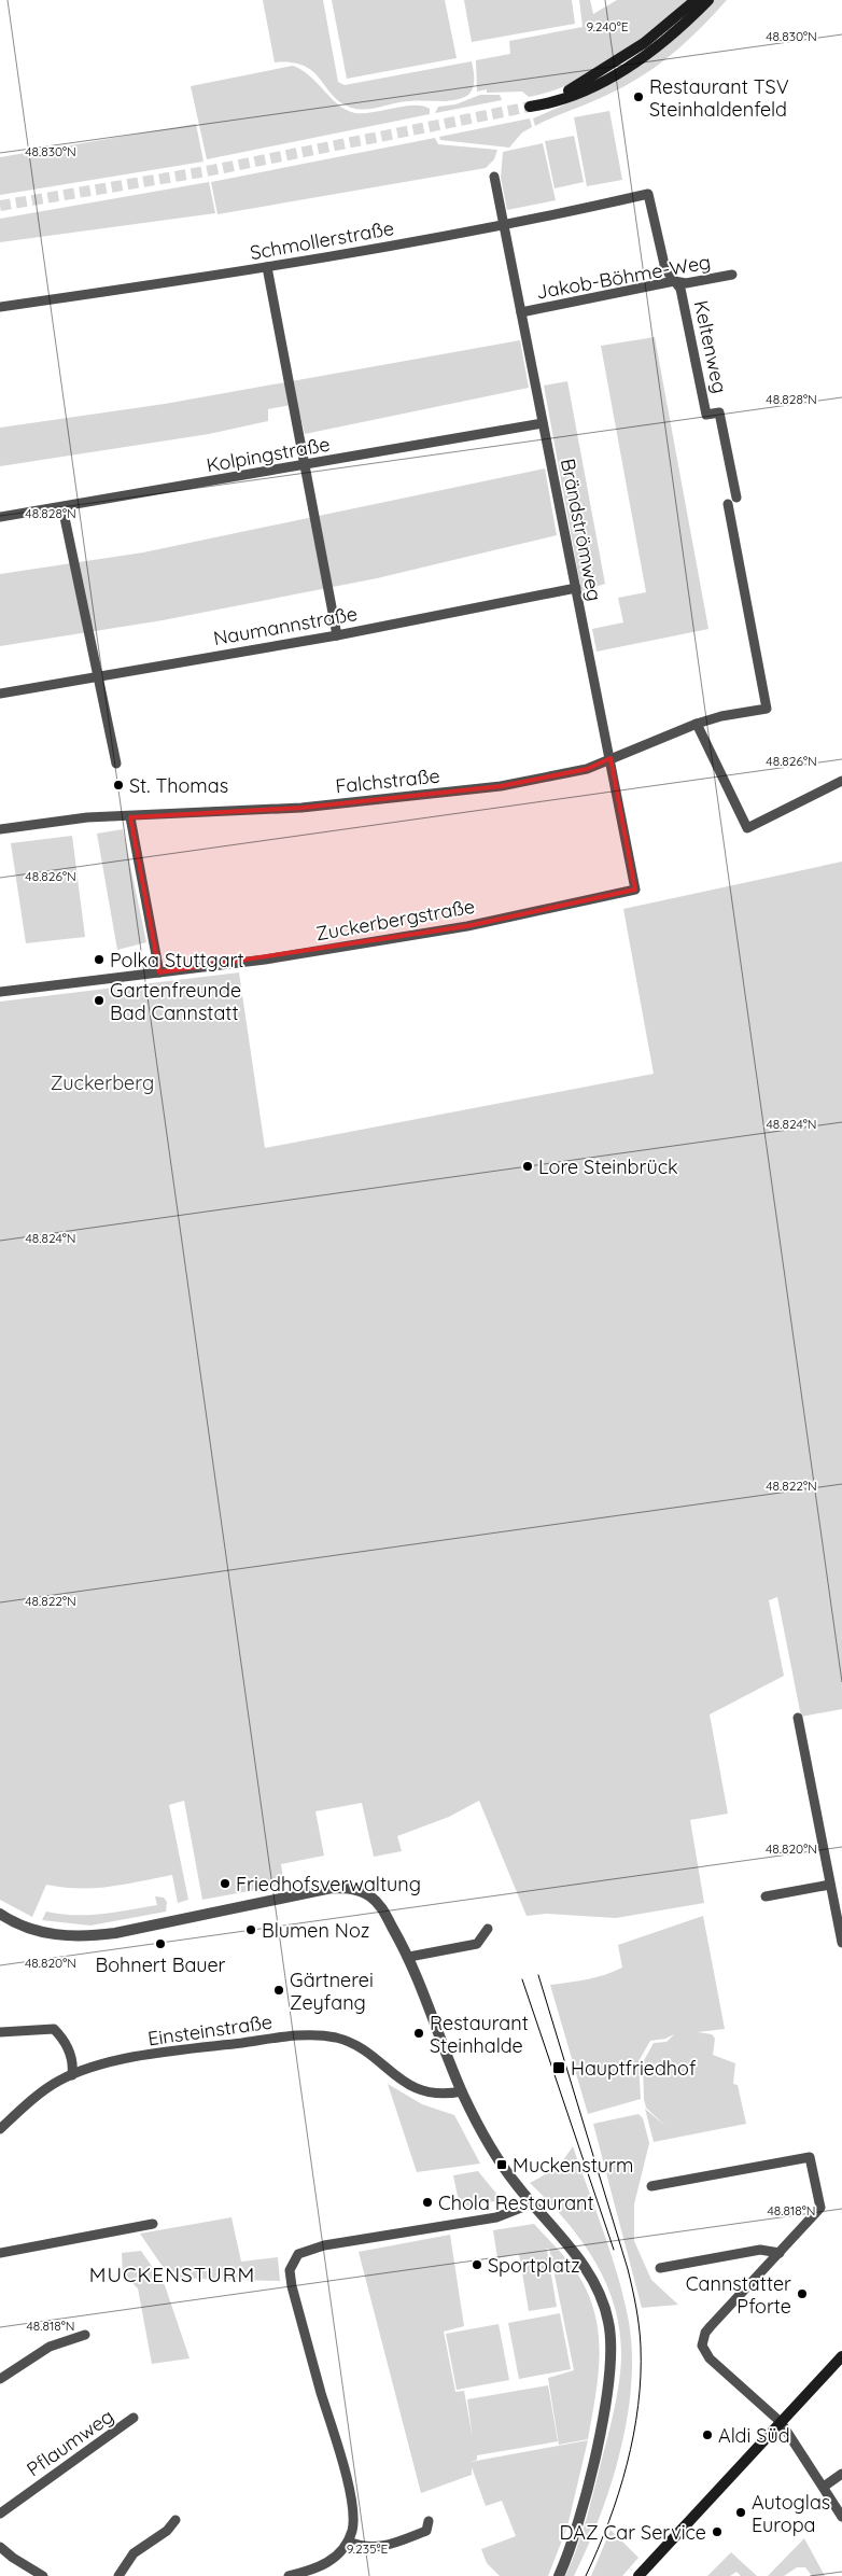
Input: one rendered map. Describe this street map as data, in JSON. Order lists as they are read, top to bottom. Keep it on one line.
{"streets":{"street":["Schmollerstraße","Jakob-Böhme-Weg","Keltenweg","Kolpingstraße","Brändströmweg","Naumannstraße","Falchstraße","Zuckerbergstraße","Einsteinstraße","Pflaumweg"]},"crossings":[["Schmollerstraße","Keltenweg"],["Schmollerstraße","Brändströmweg"],["Jakob-Böhme-Weg","Keltenweg"],["Jakob-Böhme-Weg","Brändströmweg"],["Kolpingstraße","Brändströmweg"],["Brändströmweg","Naumannstraße"],["Brändströmweg","Falchstraße"],["Brändströmweg","Zuckerbergstraße"]],"districts":["MUCKENSTURM"],"parks":["Zuckerberg"],"places":{"other":["Restaurant TSV Steinhaldenfeld","St. Thomas","Polka Stuttgart","Gartenfreunde Bad Cannstatt","Lore Steinbrück","Friedhofsverwaltung","Blumen Noz","Bohnert Bauer","Gärtnerei Zeyfang","Restaurant Steinhalde","Chola Restaurant","Sportplatz","Cannstatter Pforte","Aldi Süd","Autoglas Europa","DAZ Car Service"],"transit":["Hauptfriedhof","Muckensturm"]},"coordinates":["9.240°E","48.830°N","48.828°N","48.826°N","48.824°N","48.822°N","48.820°N","48.818°N","9.235°E"]}
